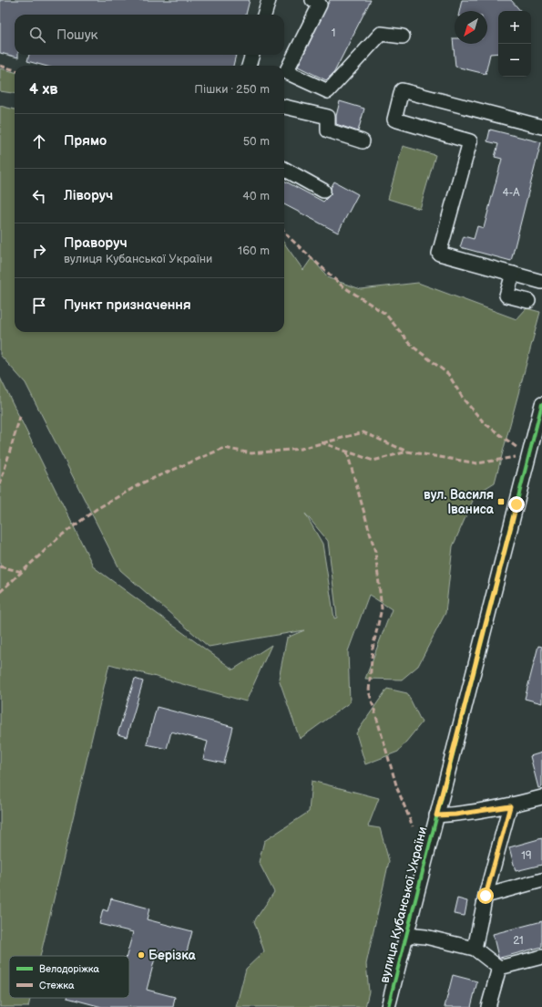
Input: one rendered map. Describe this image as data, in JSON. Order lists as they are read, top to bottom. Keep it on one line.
{"streets":{"street":["вулиця Кубанської України"]},"places":{"transit":["вул. Василя Іваниса"],"other":["Берізка"]},"house_numbers":["1","4-А","19","21"],"legend":["Велодоріжка","Стежка"],"north":"bottom left","page":{"map_buttons":["+","−"],"search":"Пошук","heading":["4 хв","Пішки · 250 m"],"list":[["Прямо","50 m"],["Ліворуч","40 m"],["Праворуч","вулиця Кубанської України","160 m"],"Пункт призначення"]}}
